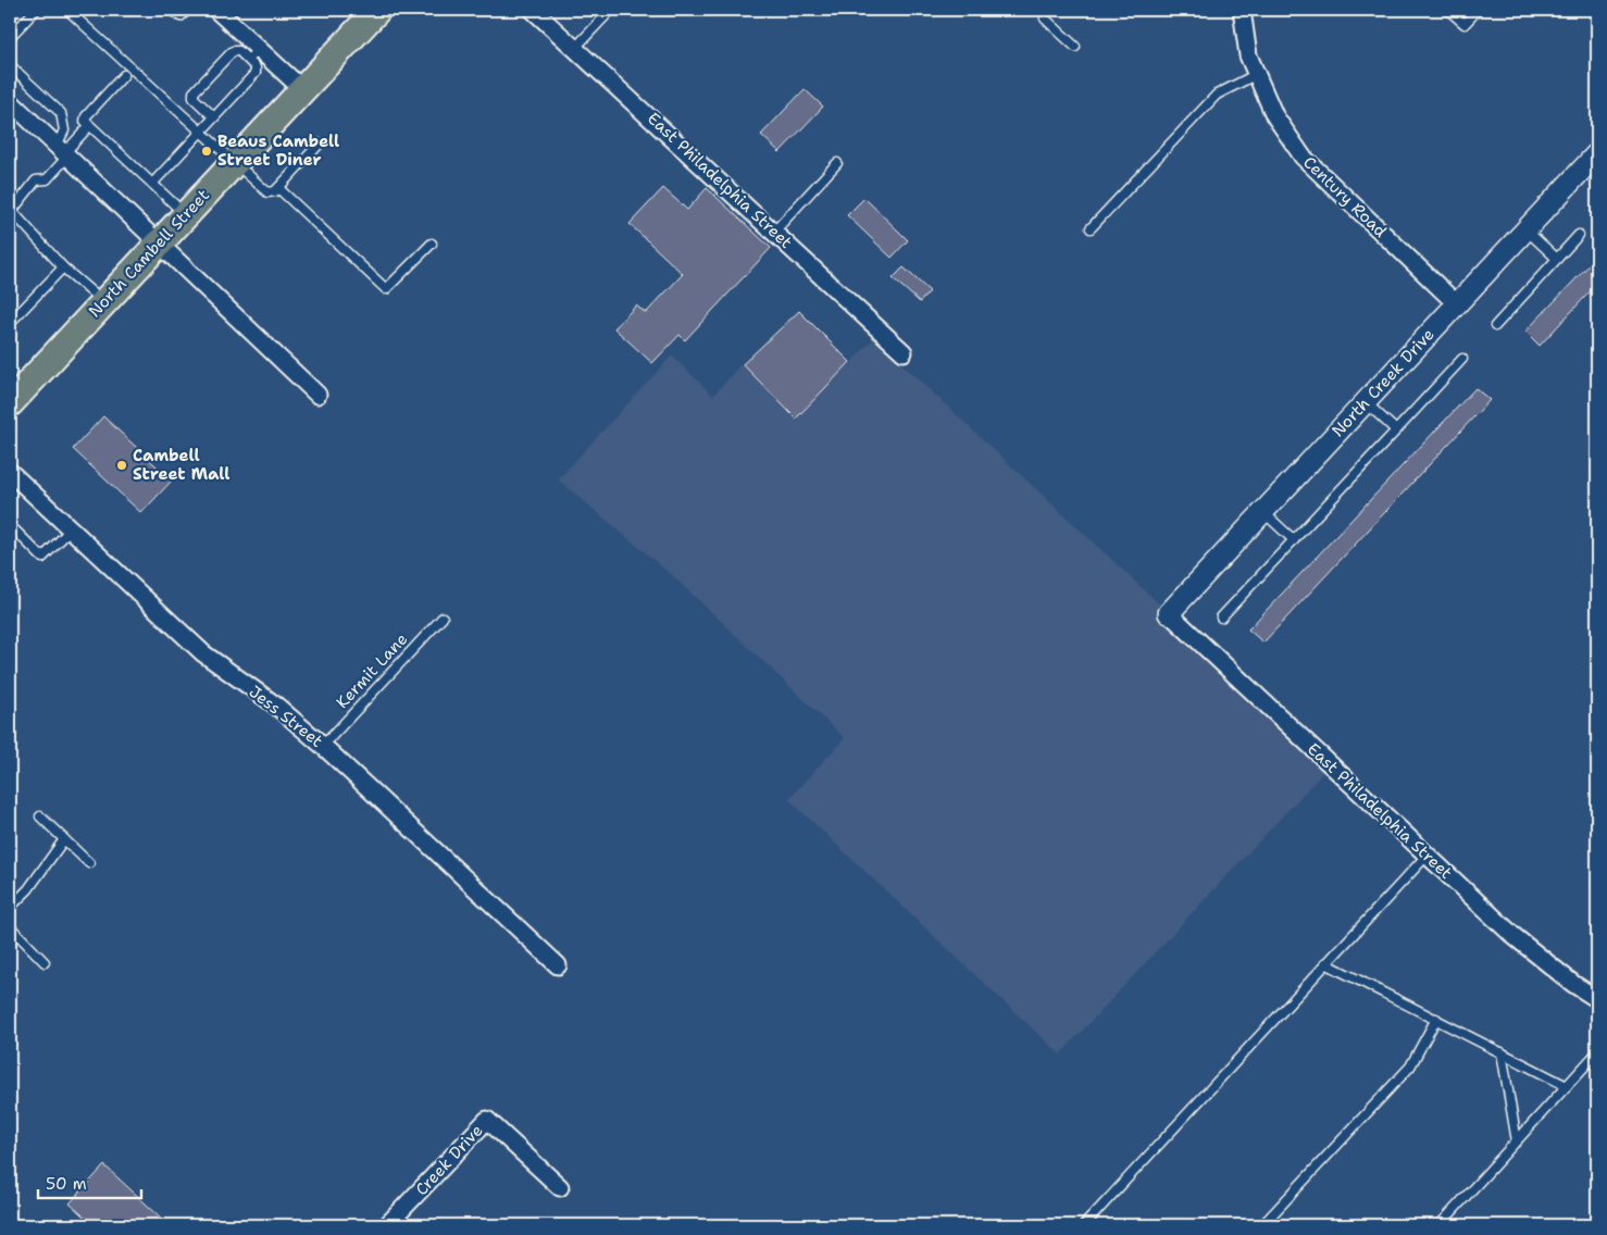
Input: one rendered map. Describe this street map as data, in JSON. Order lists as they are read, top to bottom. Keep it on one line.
{"streets":{"main road":["North Cambell Street"],"street":["East Philadelphia Street","Century Road","North Creek Drive","Jess Street","Creek Drive"],"lane":["Kermit Lane"]},"crossings":[["East Philadelphia Street","North Creek Drive"],["Century Road","North Creek Drive"],["Kermit Lane","Jess Street"]],"places":["Beaus Cambell Street Diner","Cambell Street Mall"],"scale_bar":"50 m"}
